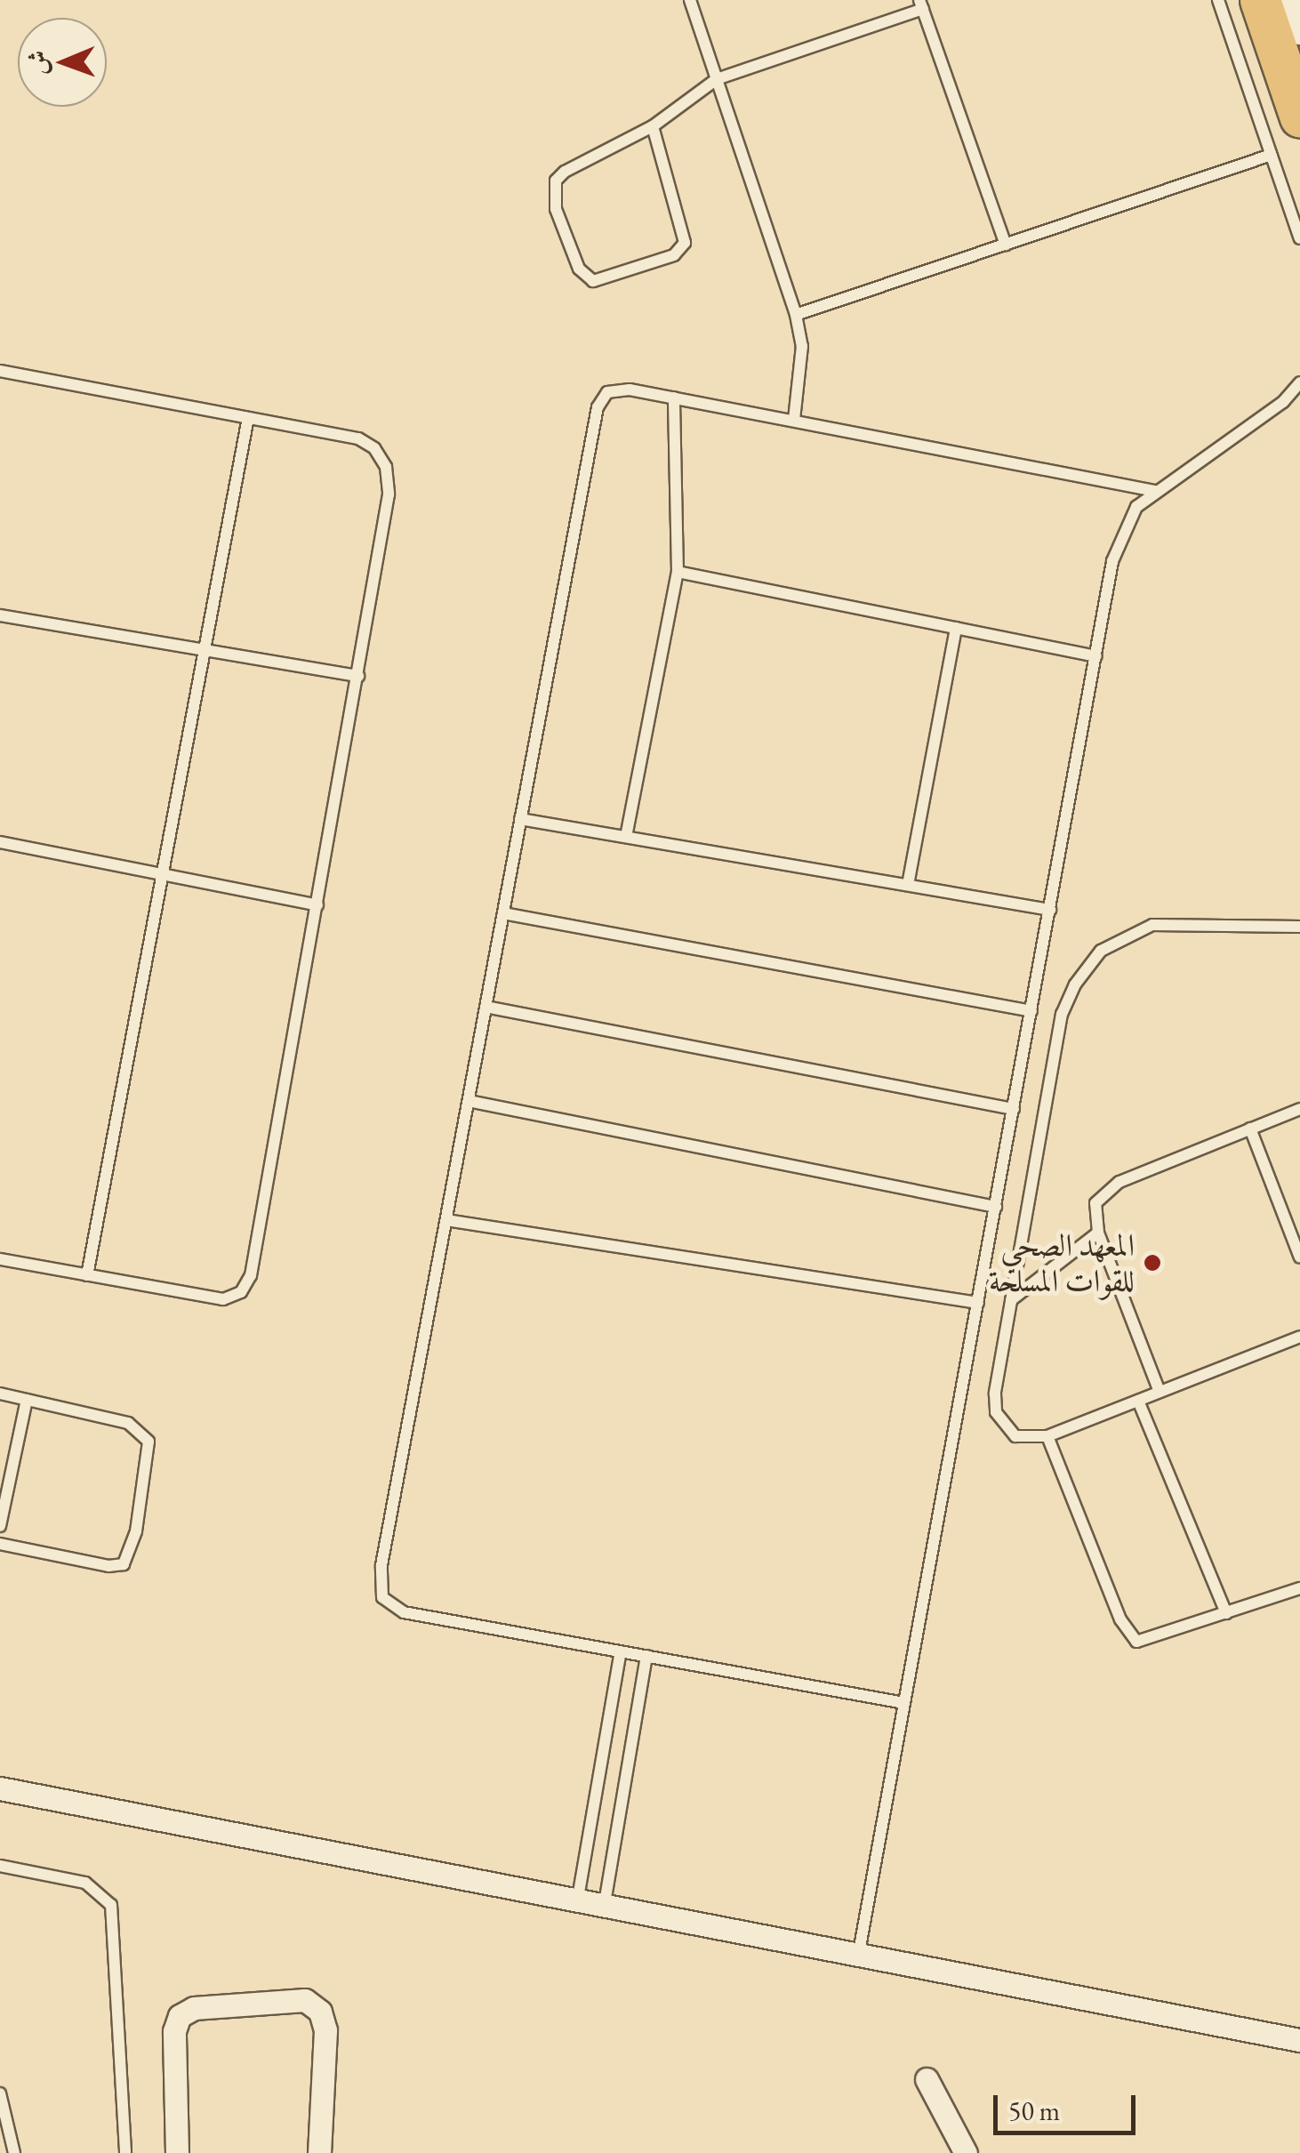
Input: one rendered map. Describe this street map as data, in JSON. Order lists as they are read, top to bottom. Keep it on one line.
{"places":["المعهد الصحي للقوات المسلحة"],"scale_bar":"50 m","north":"left"}
